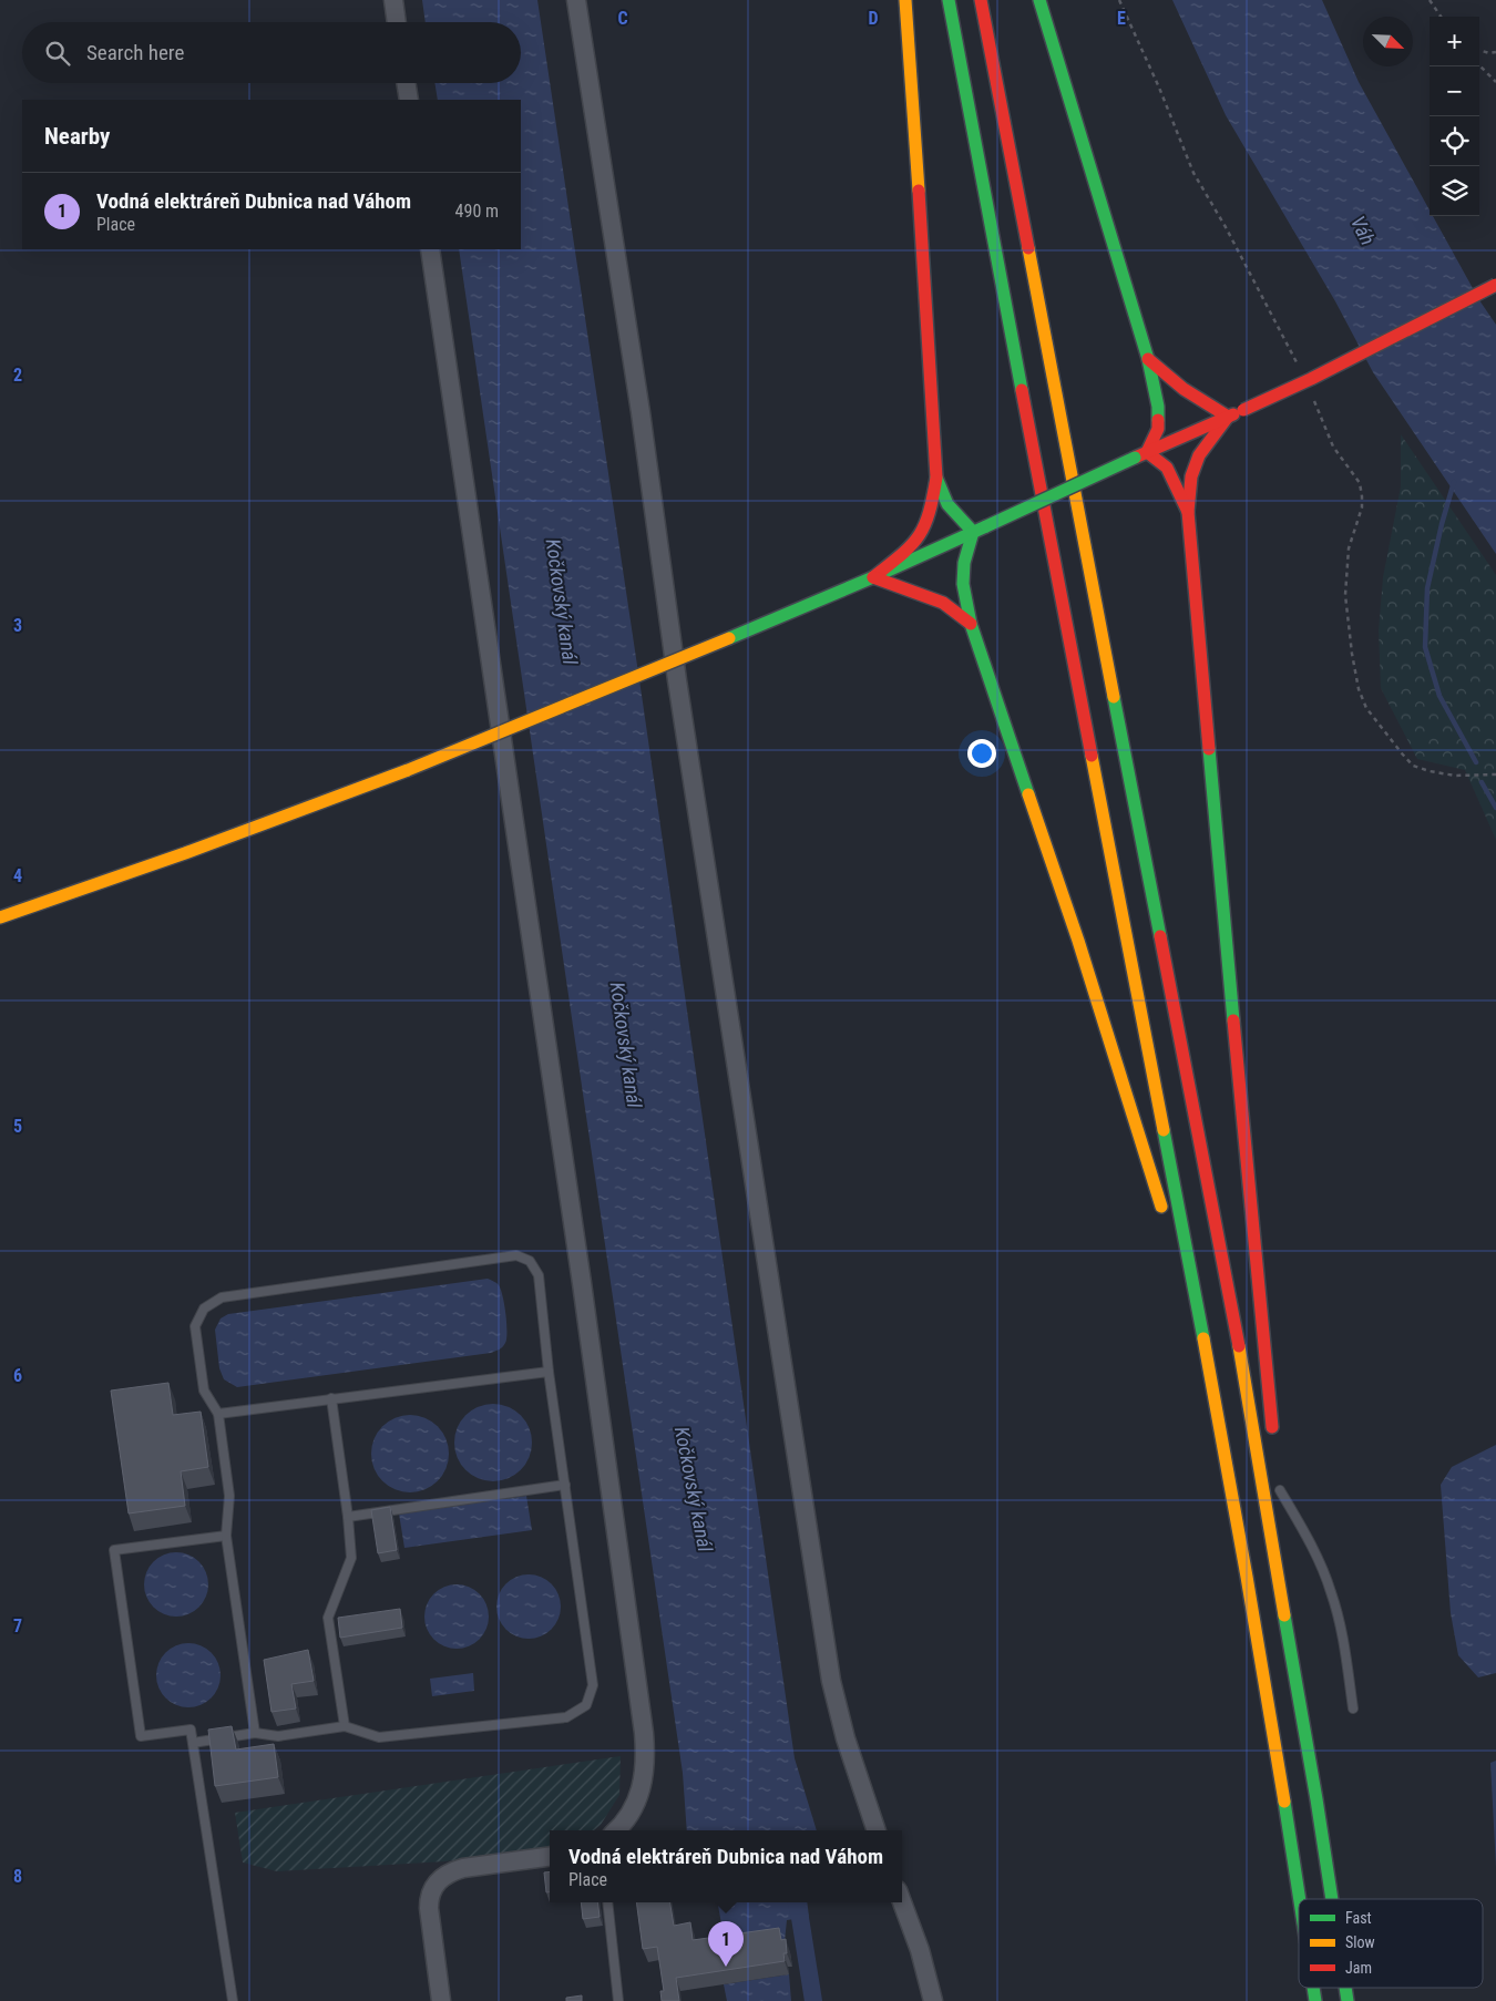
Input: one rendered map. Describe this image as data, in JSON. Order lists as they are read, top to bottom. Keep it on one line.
{"water":["Váh","Kočkovský kanál"],"legend":["Fast","Slow","Jam"],"north":"bottom right","page":{"map_buttons":["+","−"],"search":"Search here","heading":"Nearby","list":[{"mark":"1","name":"Vodná elektráreň Dubnica nad Váhom","note":"Place","value":"490 m"}],"popup":["Vodná elektráreň Dubnica nad Váhom","Place"],"pins":"1"},"grid":{"columns":["C","D","E"],"rows":["2","3","4","5","6","7","8"]}}
